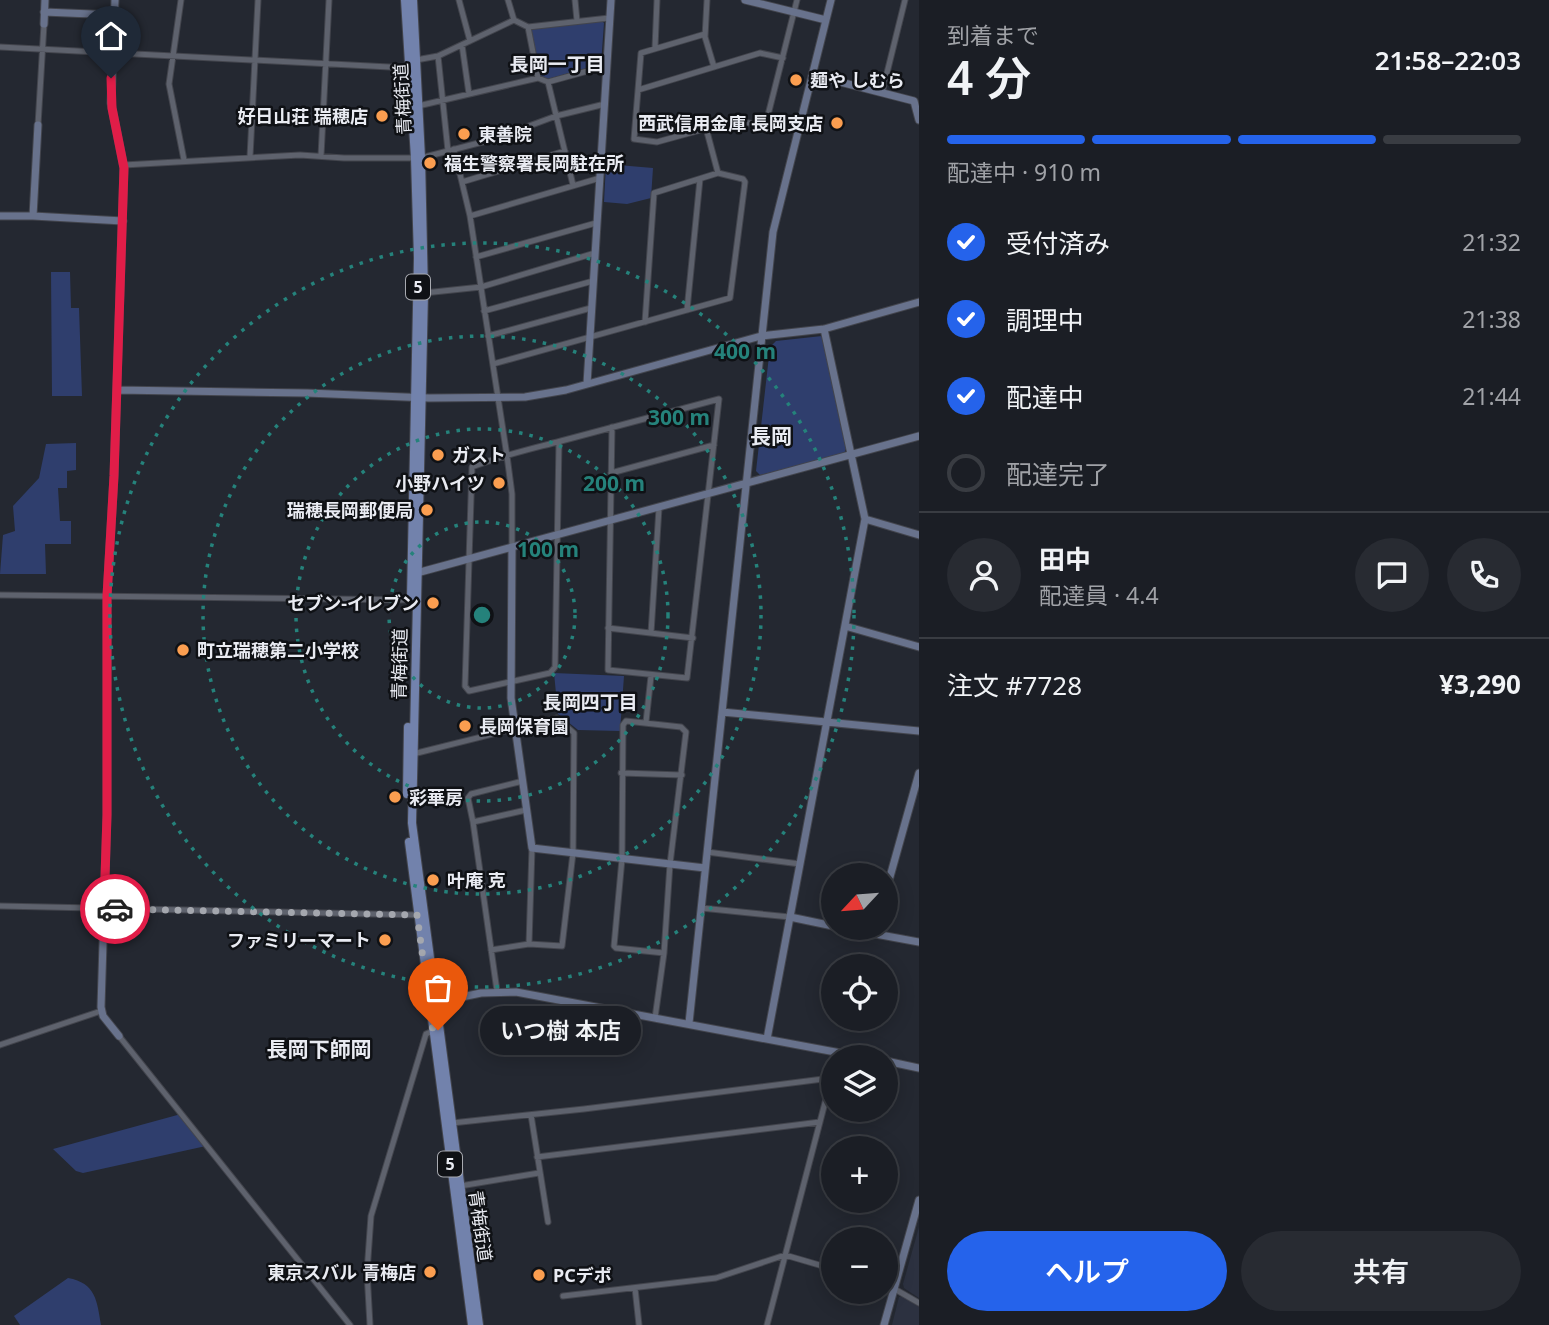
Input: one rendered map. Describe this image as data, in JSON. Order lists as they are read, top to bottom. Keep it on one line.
{"streets":{"main road":["青梅街道","5"]},"districts":["長岡一丁目","長岡","長岡四丁目","長岡下師岡"],"places":["麺や しむら","好日山荘 瑞穂店","西武信用金庫 長岡支店","東善院","福生警察署長岡駐在所","ガスト","小野ハイツ","瑞穂長岡郵便局","セブン-イレブン","町立瑞穂第二小学校","長岡保育園","彩華房","叶庵 克","ファミリーマート","いつ樹 本店","東京スバル 青梅店","PCデポ"],"north":"bottom left","page":{"heading":["4 分","到着まで","21:58–22:03"],"panel":["田中","配達員 · 4.4","注文 #7728","¥3,290"],"bar":"配達中 · 910 m","list":[["受付済み","21:32"],["調理中","21:38"],["配達中","21:44"],"配達完了"],"map_buttons":["+","−"],"bubble":"いつ樹 本店","buttons":["ヘルプ","共有"]},"rings":["400 m","300 m","200 m","100 m"]}
